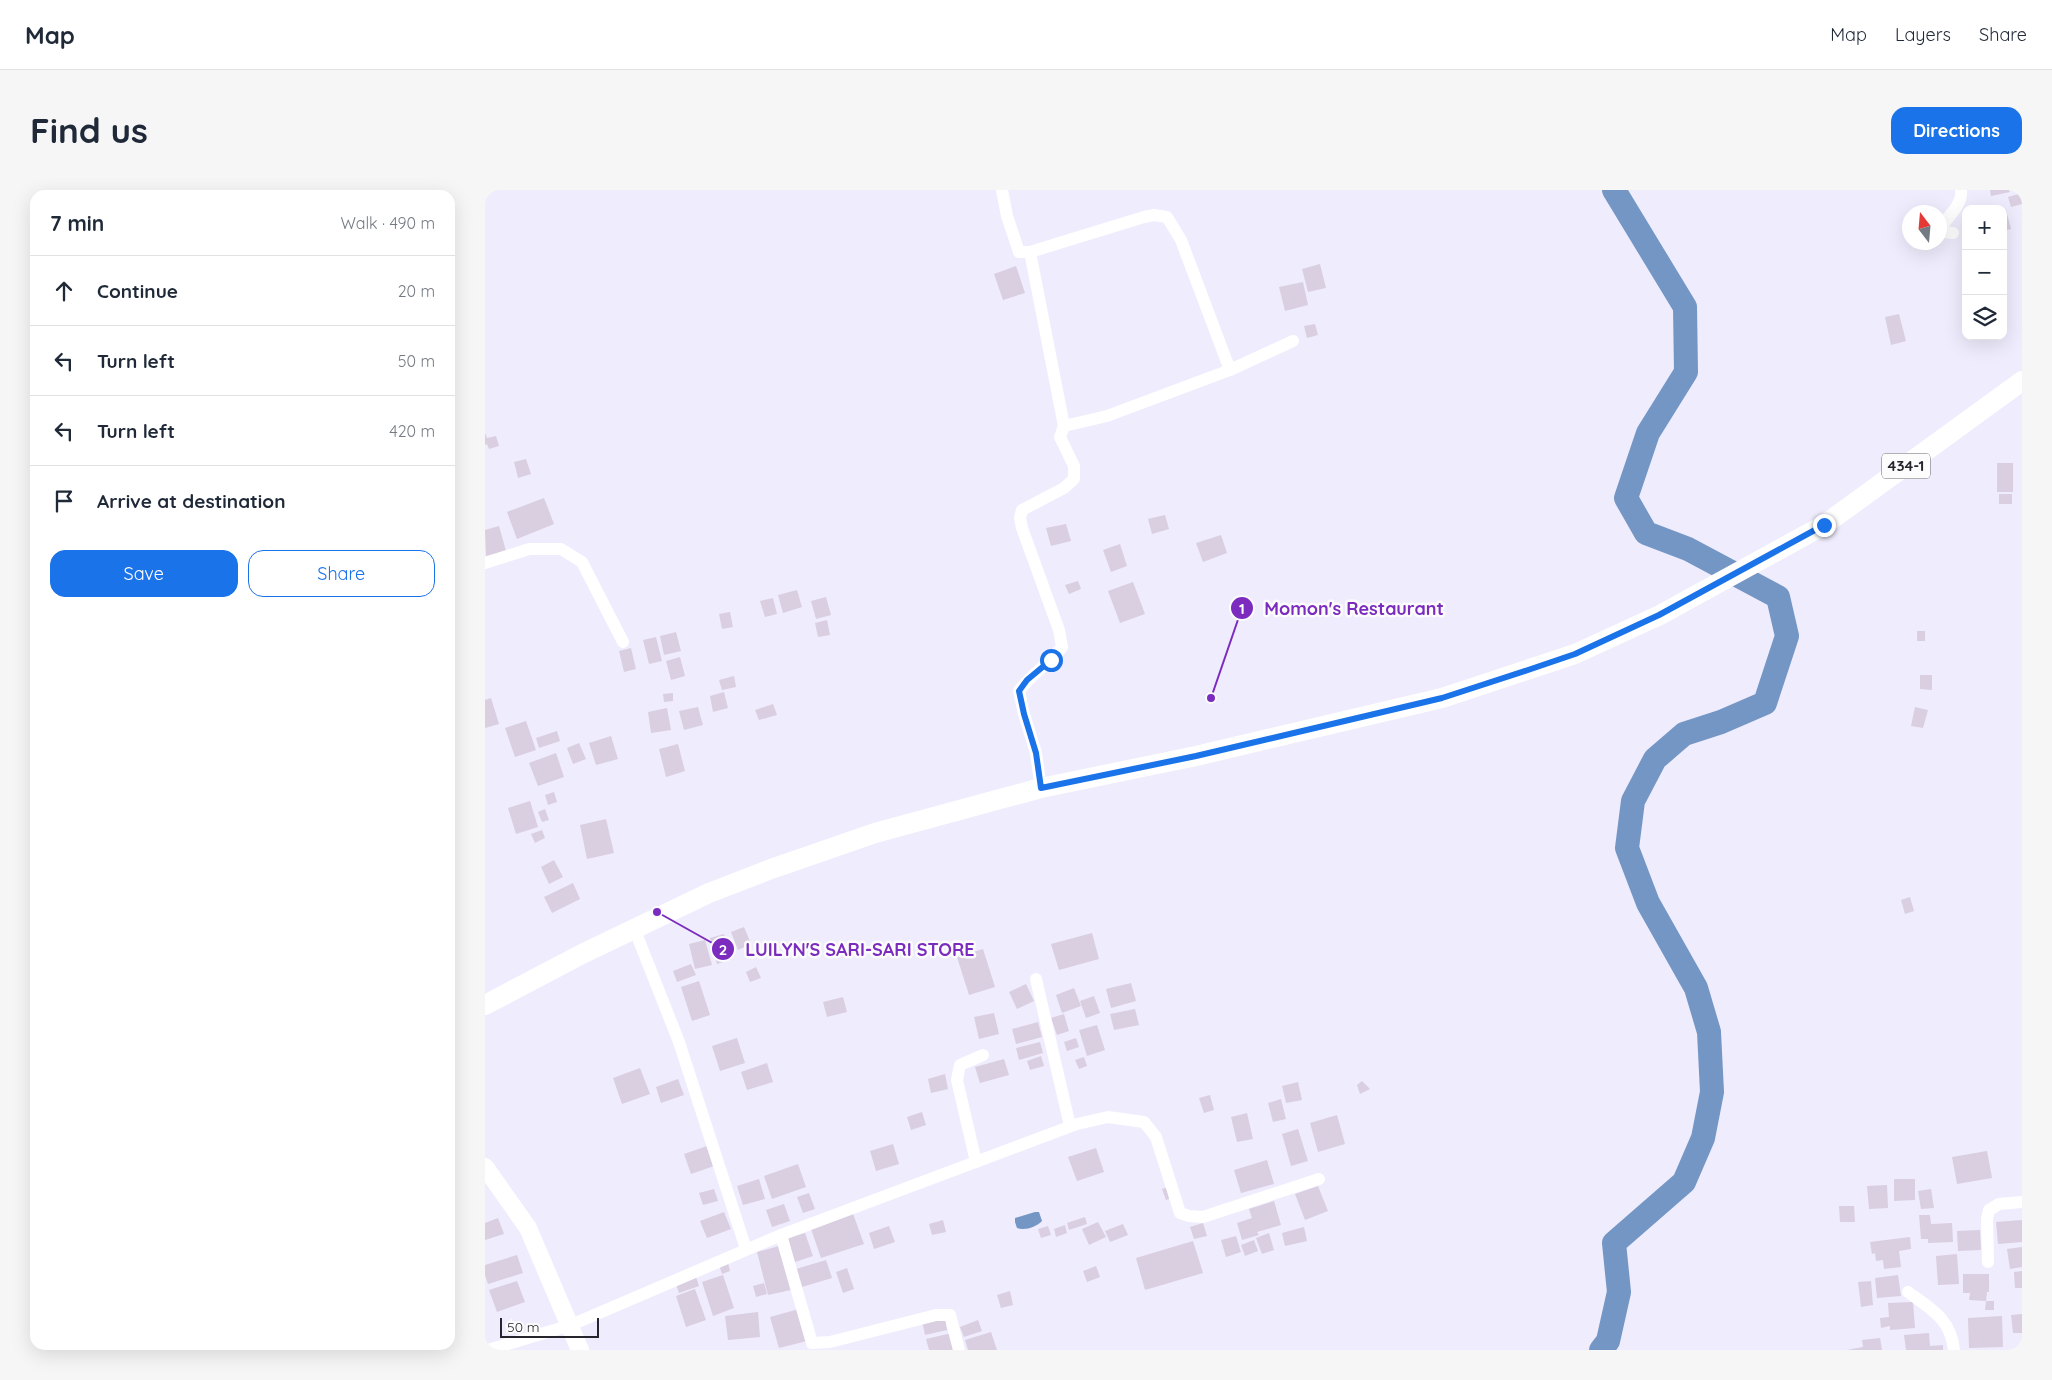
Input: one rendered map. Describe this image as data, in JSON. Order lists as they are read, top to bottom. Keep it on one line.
{"streets":{"main road":["434-1"]},"places":["Momon's Restaurant","LUILYN'S SARI-SARI STORE"],"scale_bar":"50 m","north":"top","page":{"header":"Map","nav":["Map","Layers","Share"],"buttons":["Directions",["Save","Share"]],"title":"Find us","heading":["7 min","Walk · 490 m"],"map_buttons":["+","−"],"list":[["Continue","20 m"],["Turn left","50 m"],["Turn left","420 m"],"Arrive at destination"],"scale":"50 m"}}
